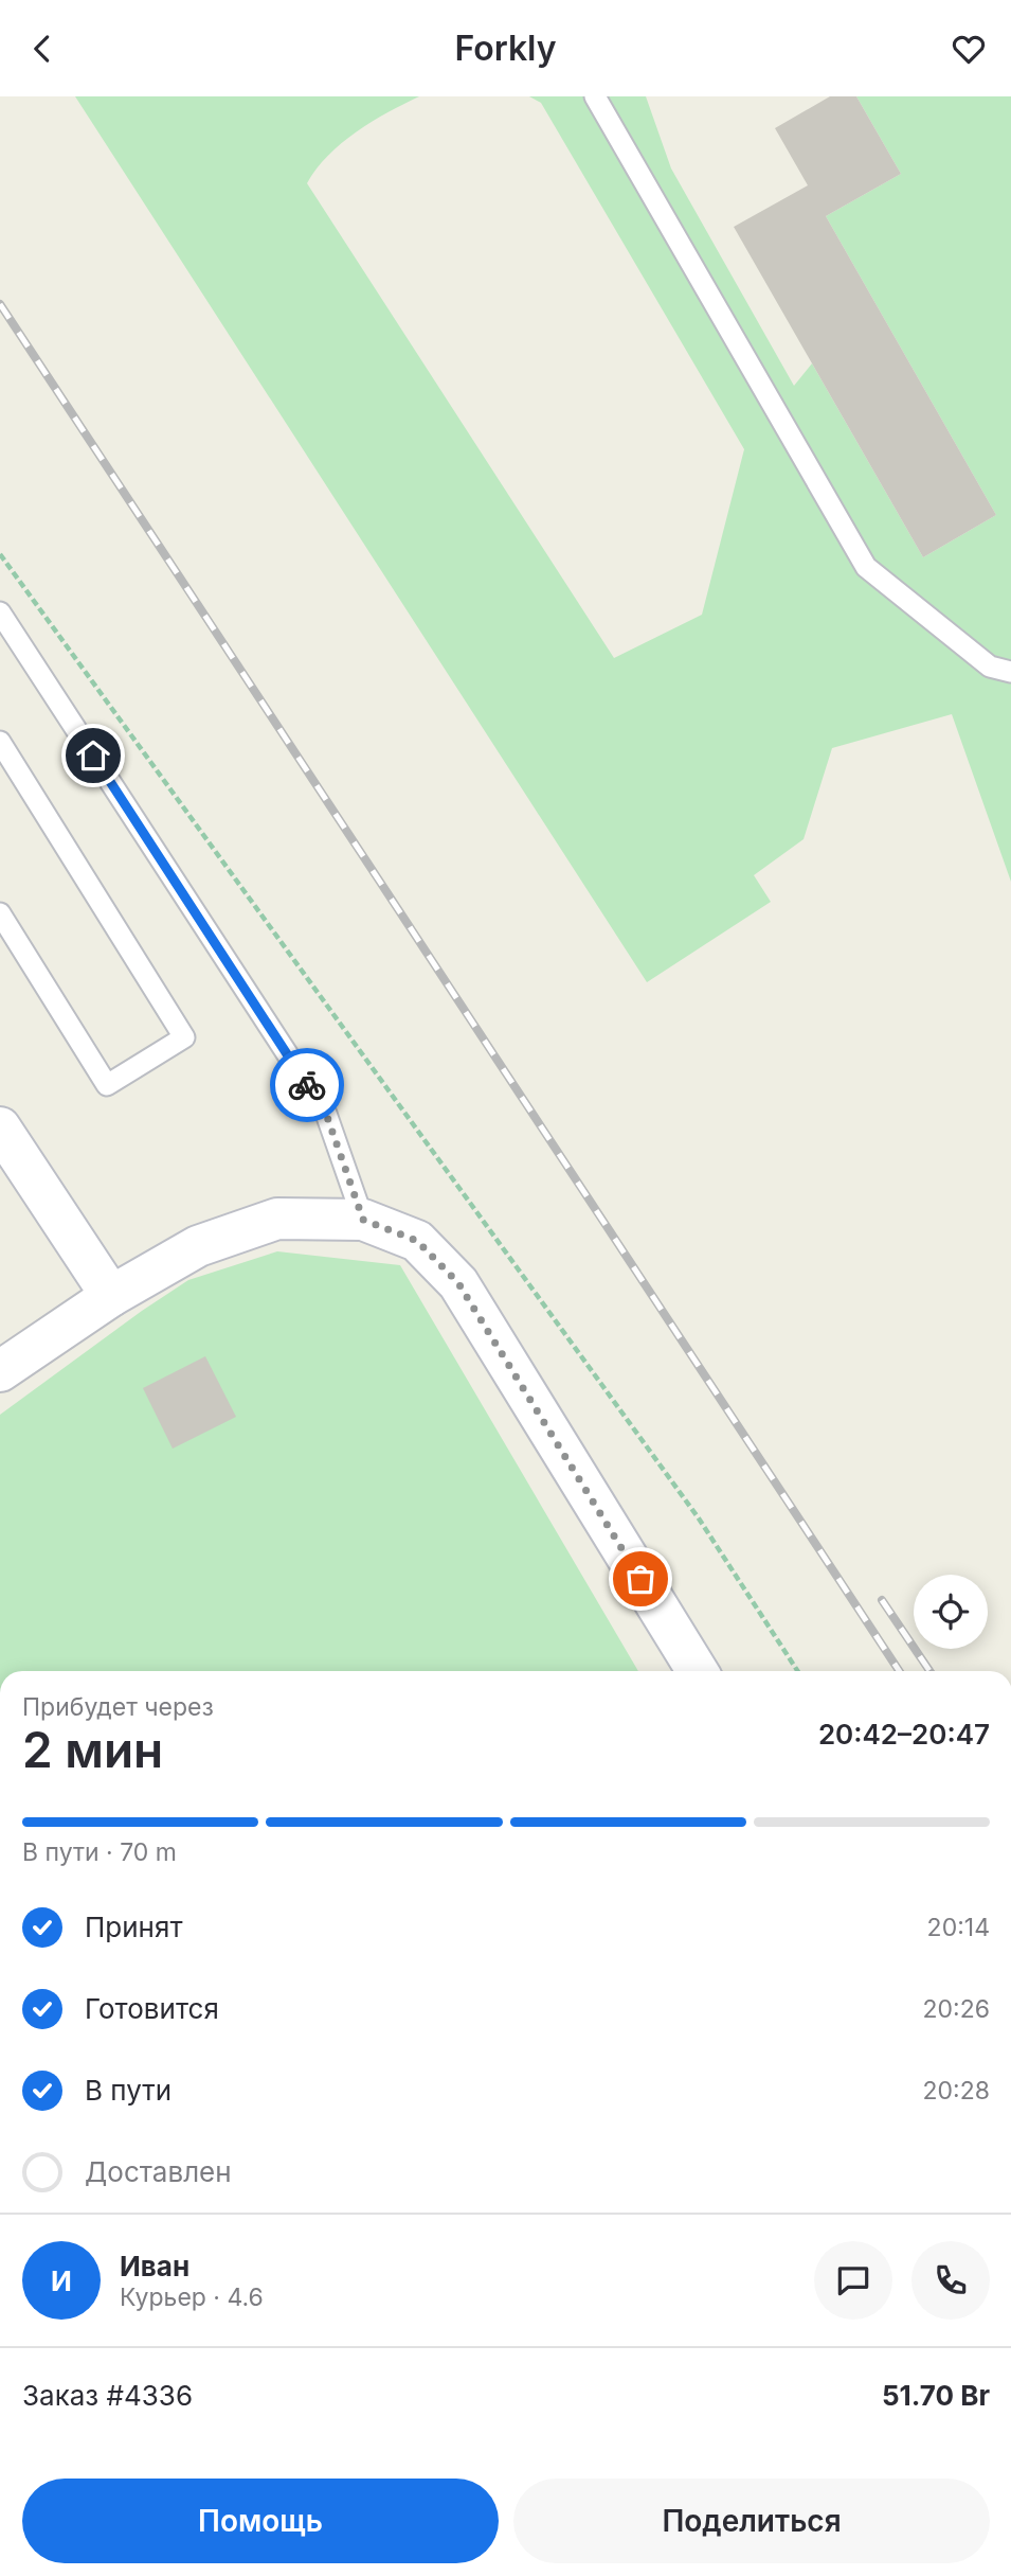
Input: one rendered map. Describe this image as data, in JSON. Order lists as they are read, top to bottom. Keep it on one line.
{"page":{"header":"Forkly","heading":["2 мин","Прибудет через","20:42–20:47"],"panel":["Иван","Курьер · 4.6","Заказ #4336","51.70 Br"],"bar":"В пути · 70 m","list":[["Принят","20:14"],["Готовится","20:26"],["В пути","20:28"],"Доставлен"],"round":"И","buttons":["Помощь","Поделиться"]}}
